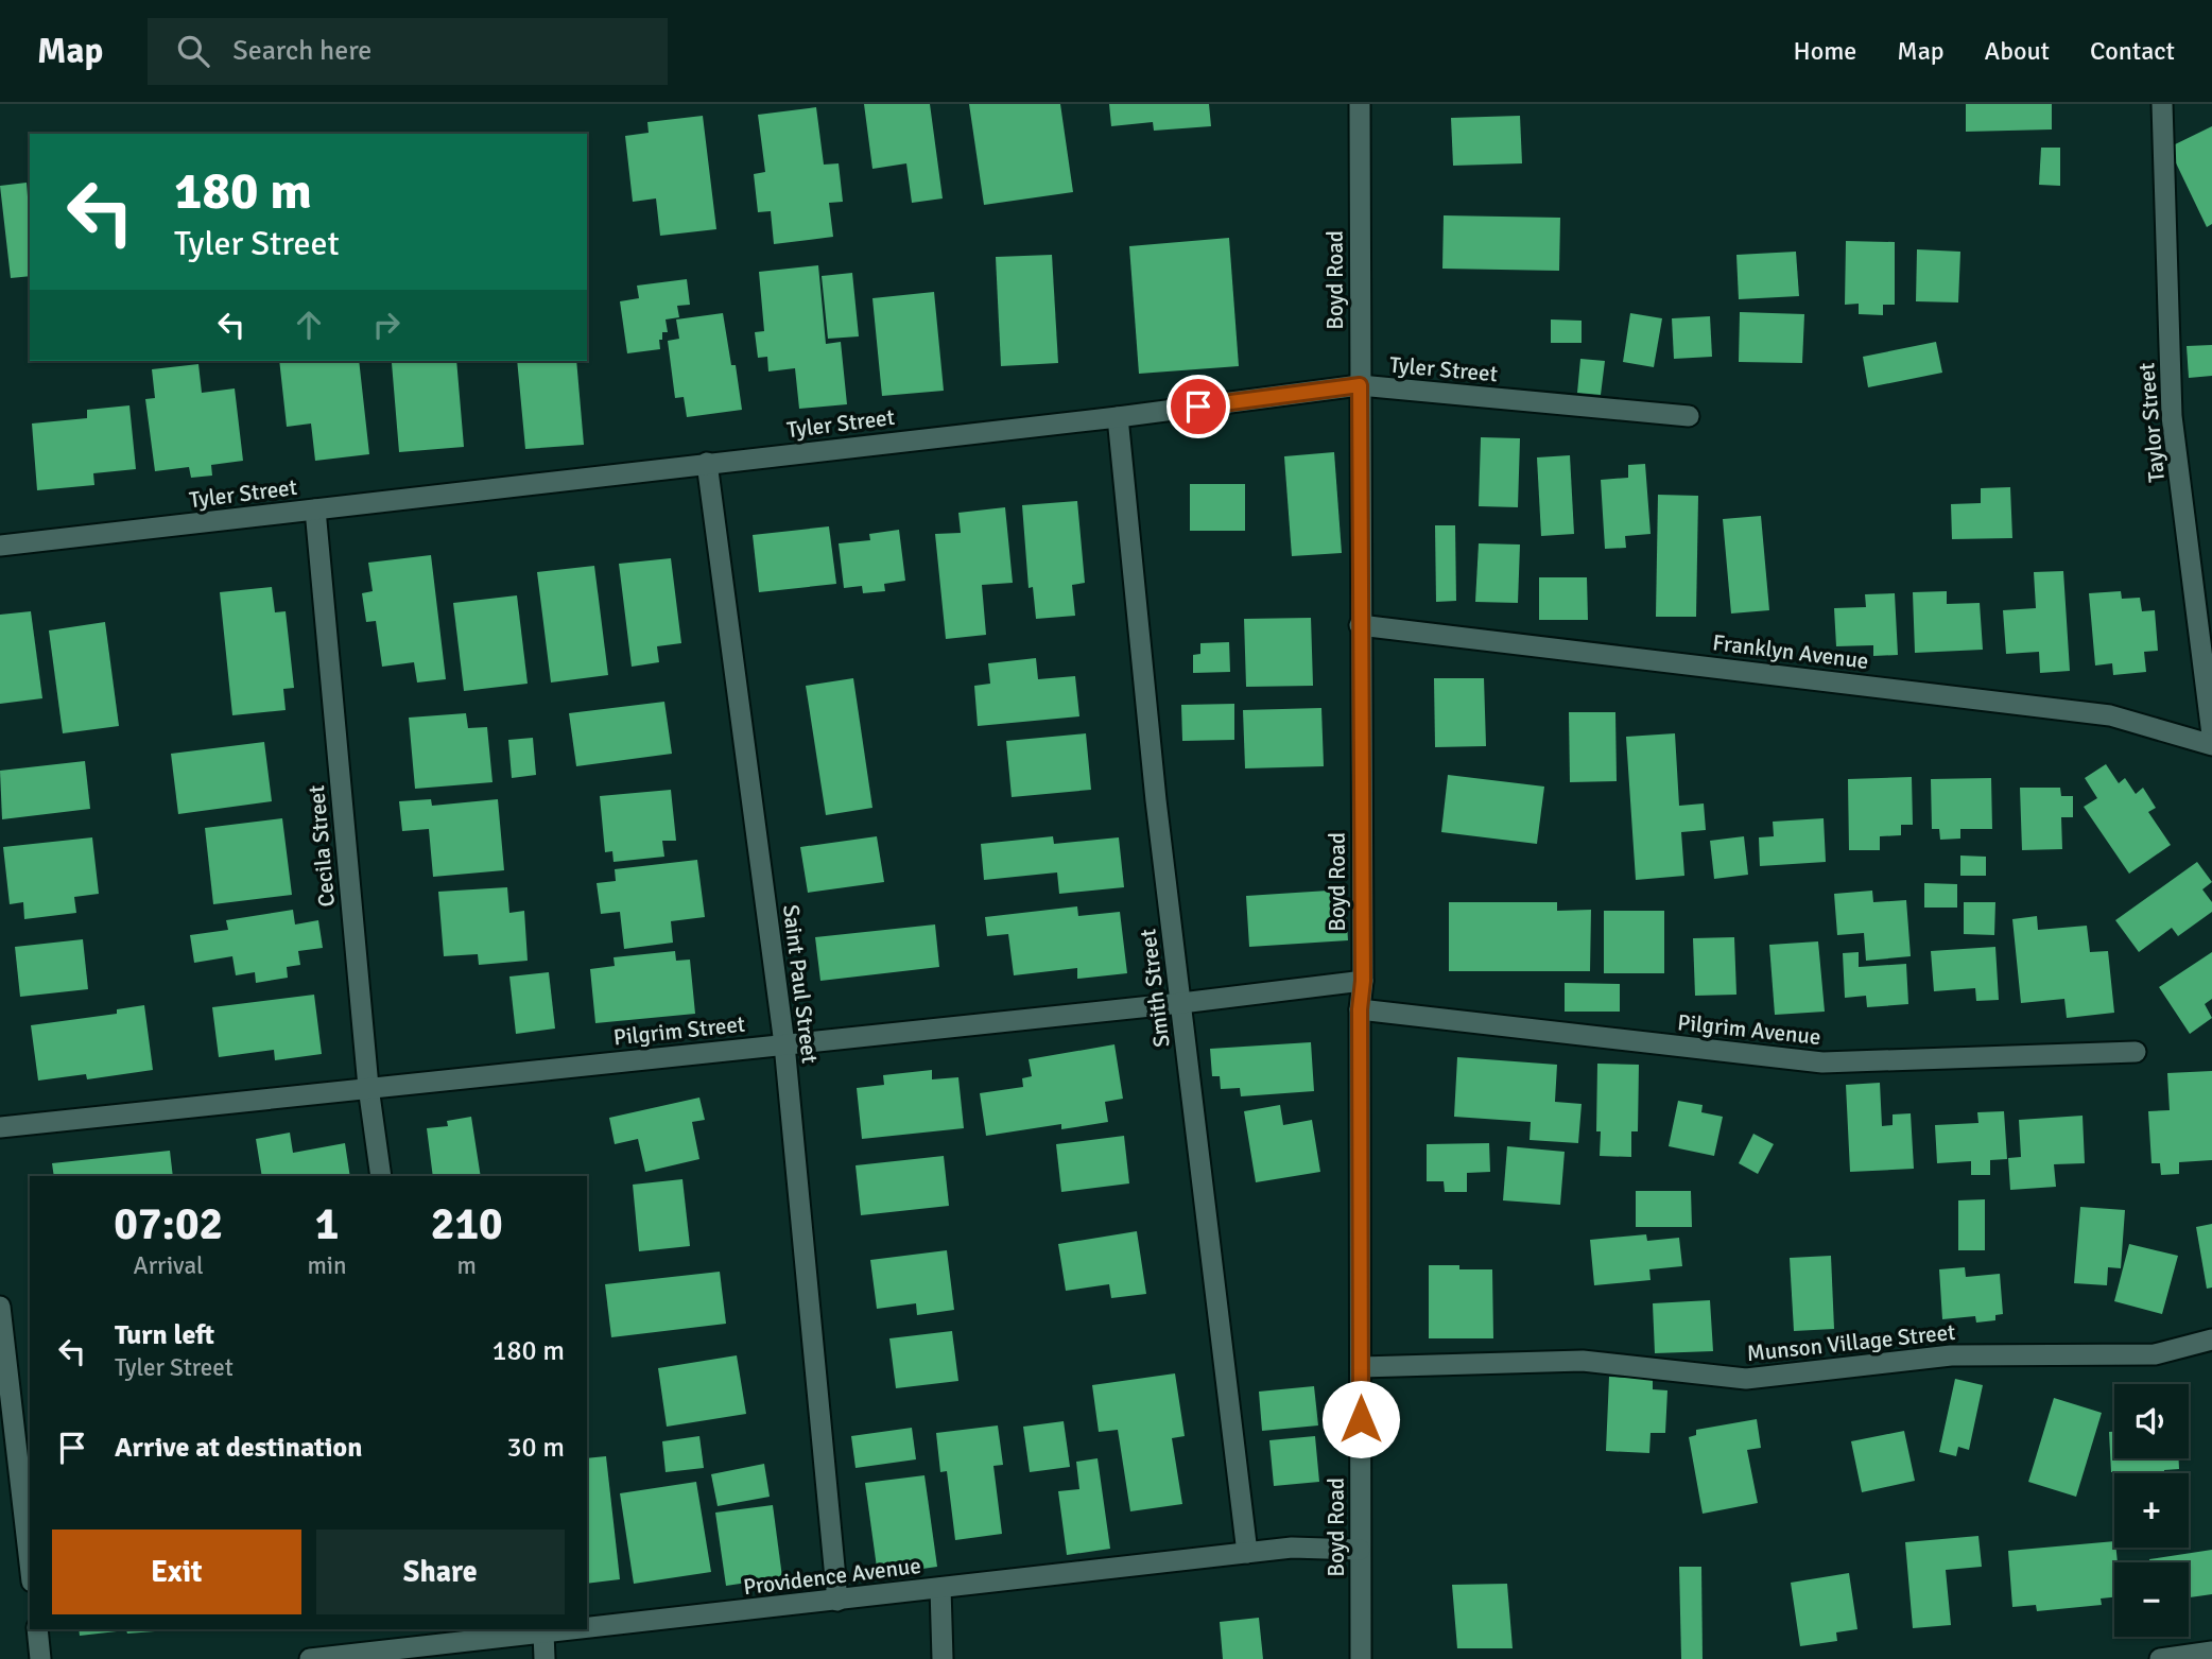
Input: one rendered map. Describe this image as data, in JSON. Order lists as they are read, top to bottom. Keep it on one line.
{"streets":{"street":["Boyd Road","Tyler Street","Taylor Street","Franklyn Avenue","Cecila Street","Saint Paul Street","Smith Street","Pilgrim Avenue","Pilgrim Street","Munson Village Street","Providence Avenue"]},"crossings":[["Boyd Road","Tyler Street"],["Boyd Road","Franklyn Avenue"],["Boyd Road","Pilgrim Avenue"],["Boyd Road","Pilgrim Street"],["Boyd Road","Munson Village Street"],["Boyd Road","Providence Avenue"],["Tyler Street","Cecila Street"],["Tyler Street","Saint Paul Street"],["Tyler Street","Smith Street"],["Cecila Street","Pilgrim Street"],["Saint Paul Street","Pilgrim Street"],["Saint Paul Street","Providence Avenue"],["Smith Street","Pilgrim Street"],["Smith Street","Providence Avenue"]],"page":{"header":"Map","search":"Search here","nav":["Home","Map","About","Contact"],"turn":["180 m","Tyler Street"],"eta":["07:02","Arrival","1","min","210","m"],"list":[{"name":"Turn left","note":"Tyler Street","value":"180 m"},{"name":"Arrive at destination","value":"30 m"}],"map_buttons":["+","−"],"buttons":["Exit","Share"]}}
